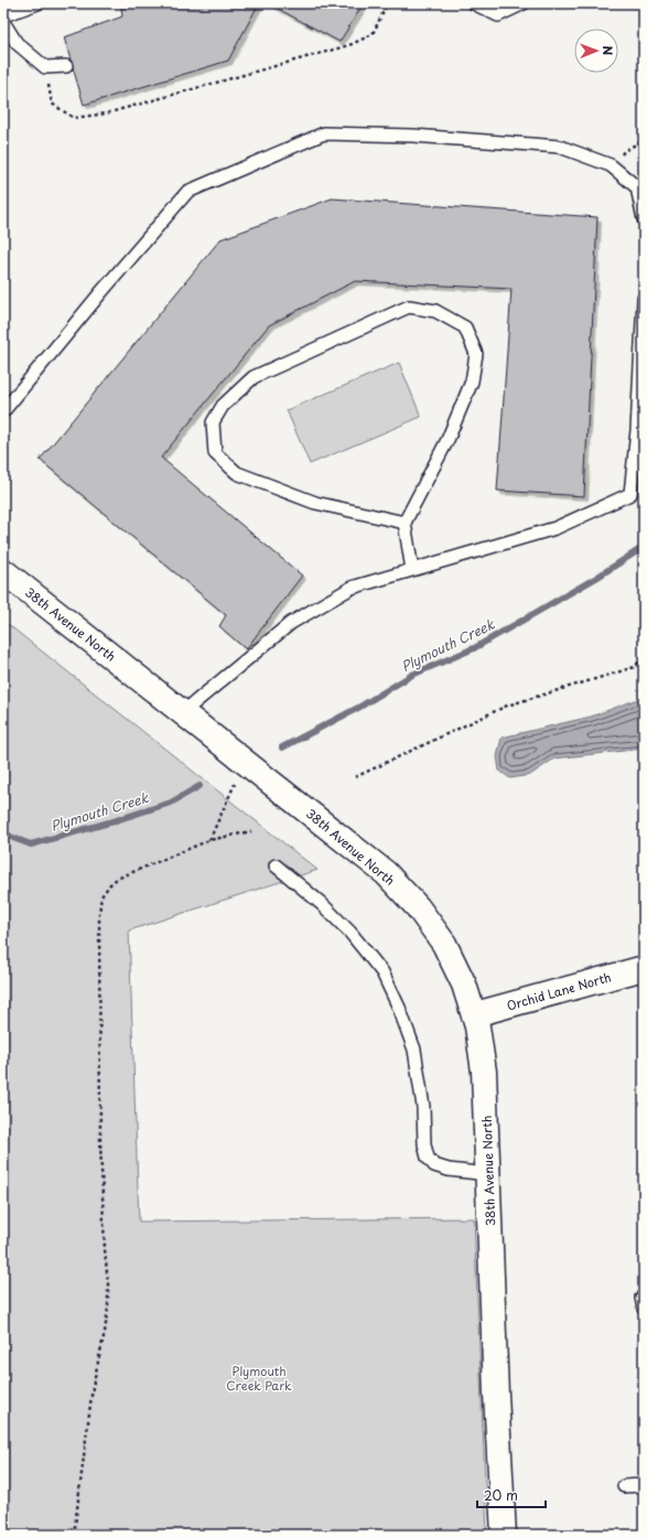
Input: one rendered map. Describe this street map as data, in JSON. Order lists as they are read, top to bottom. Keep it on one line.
{"streets":{"street":["38th Avenue North","Orchid Lane North"]},"crossings":[["38th Avenue North","Orchid Lane North"]],"water":["Plymouth Creek"],"parks":["Plymouth Creek Park"],"scale_bar":"20 m","north":"right"}
